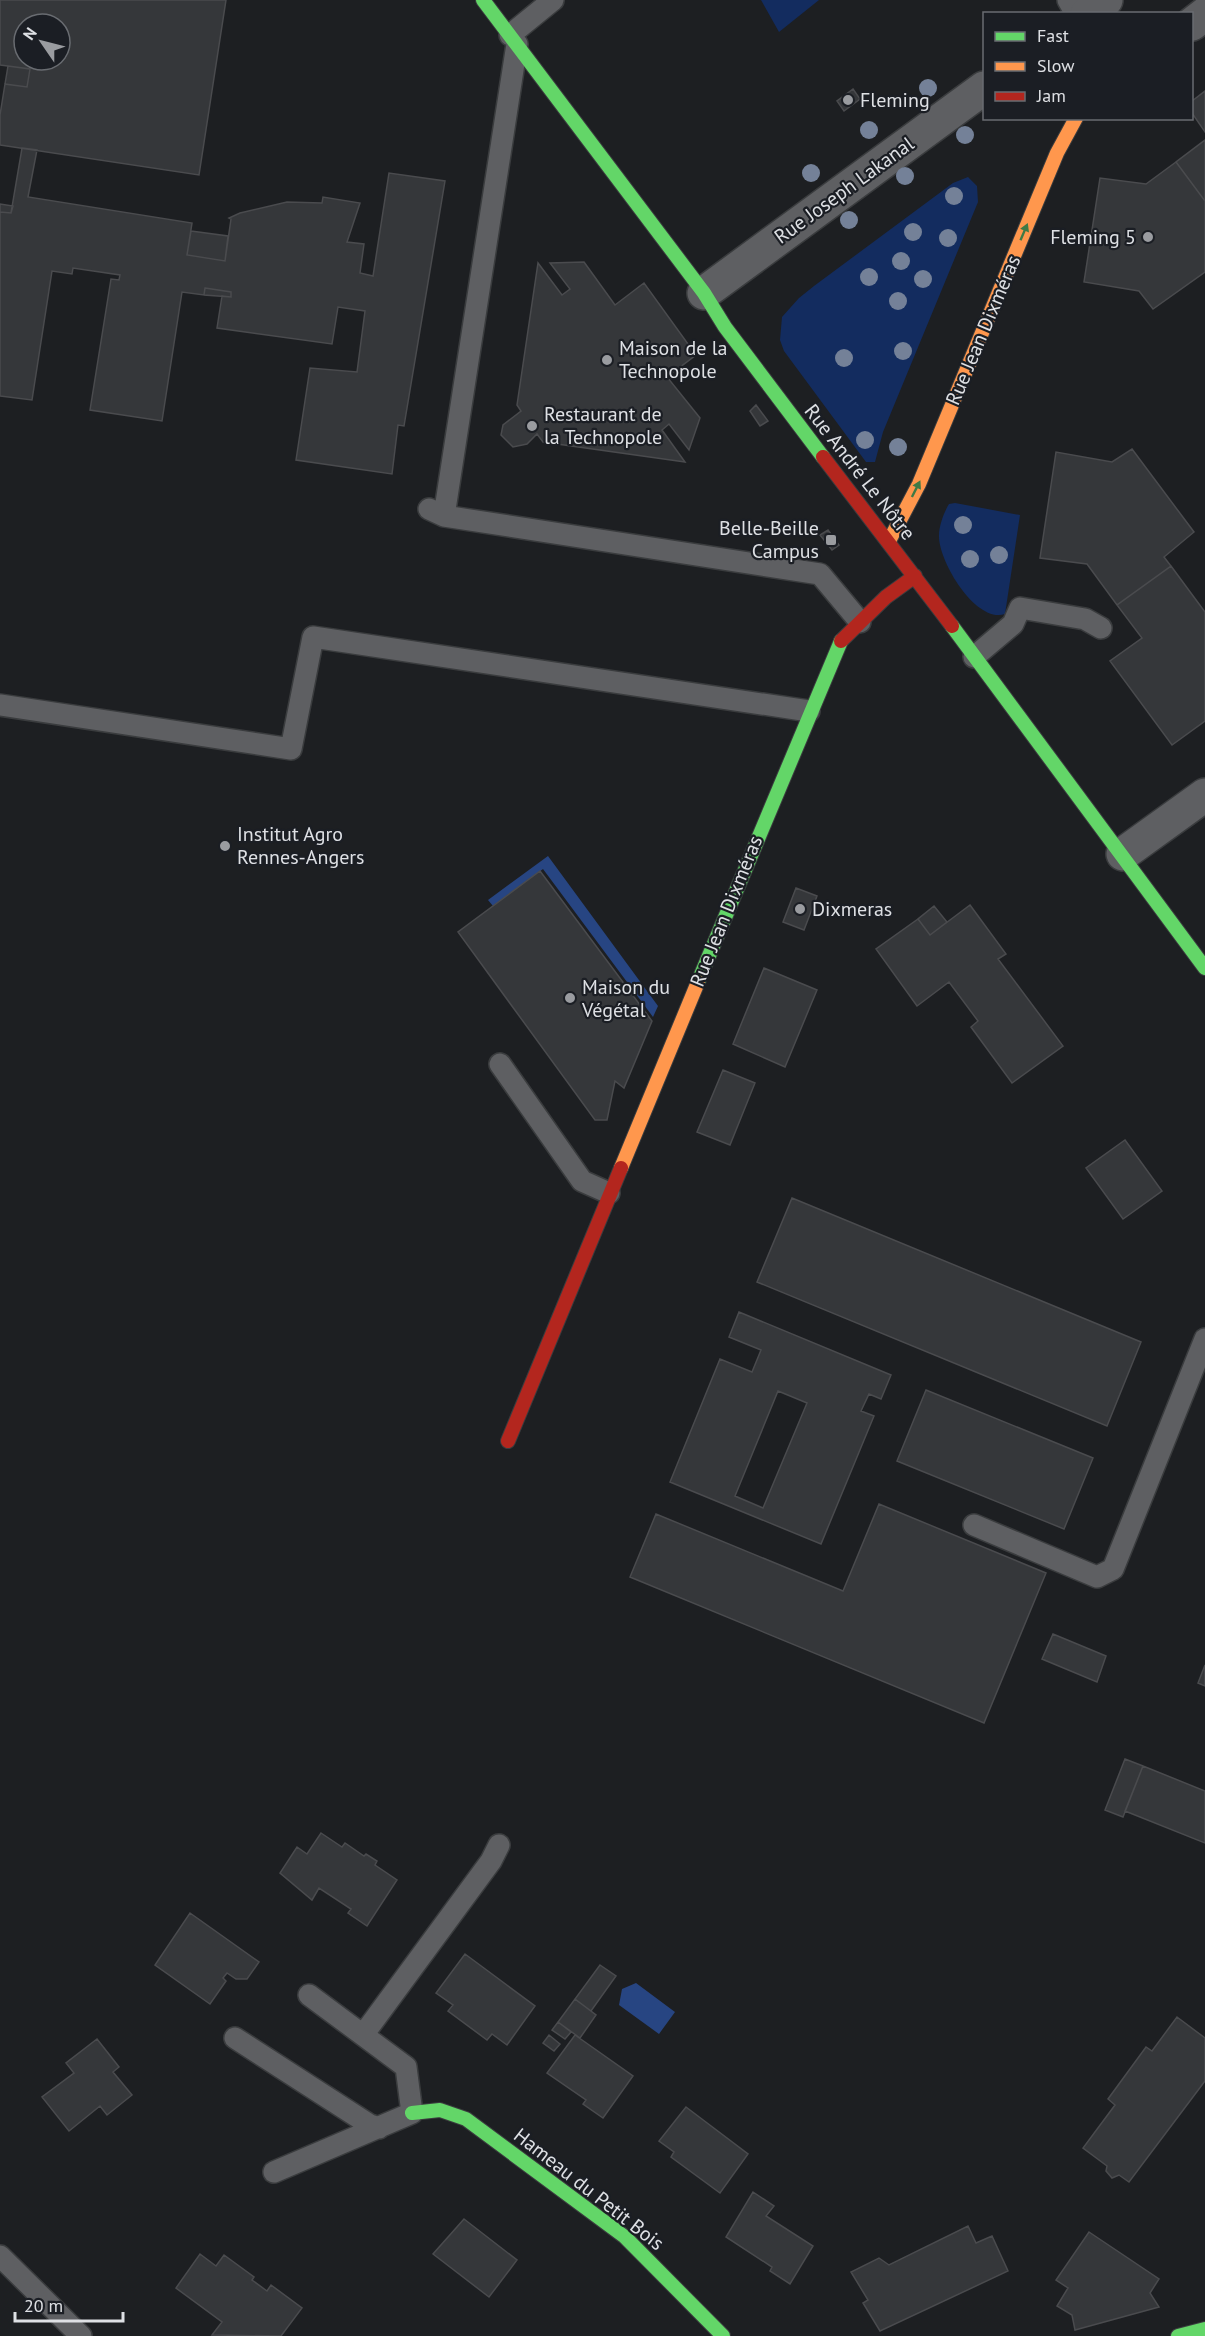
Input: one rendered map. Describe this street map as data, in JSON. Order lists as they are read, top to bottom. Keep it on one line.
{"streets":{"street":["Rue Joseph Lakanal","Rue Jean Dixméras","Rue André Le Nôtre","Hameau du Petit Bois"]},"crossings":[["Rue Joseph Lakanal","Rue André Le Nôtre"],["Rue Jean Dixméras","Rue André Le Nôtre"]],"places":{"other":["Fleming","Fleming 5","Maison de la Technopole","Restaurant de la Technopole","Institut Agro Rennes-Angers","Dixmeras","Maison du Végétal"],"transit":["Belle-Beille Campus"]},"legend":["Fast","Slow","Jam"],"scale_bar":"20 m","north":"top left"}
